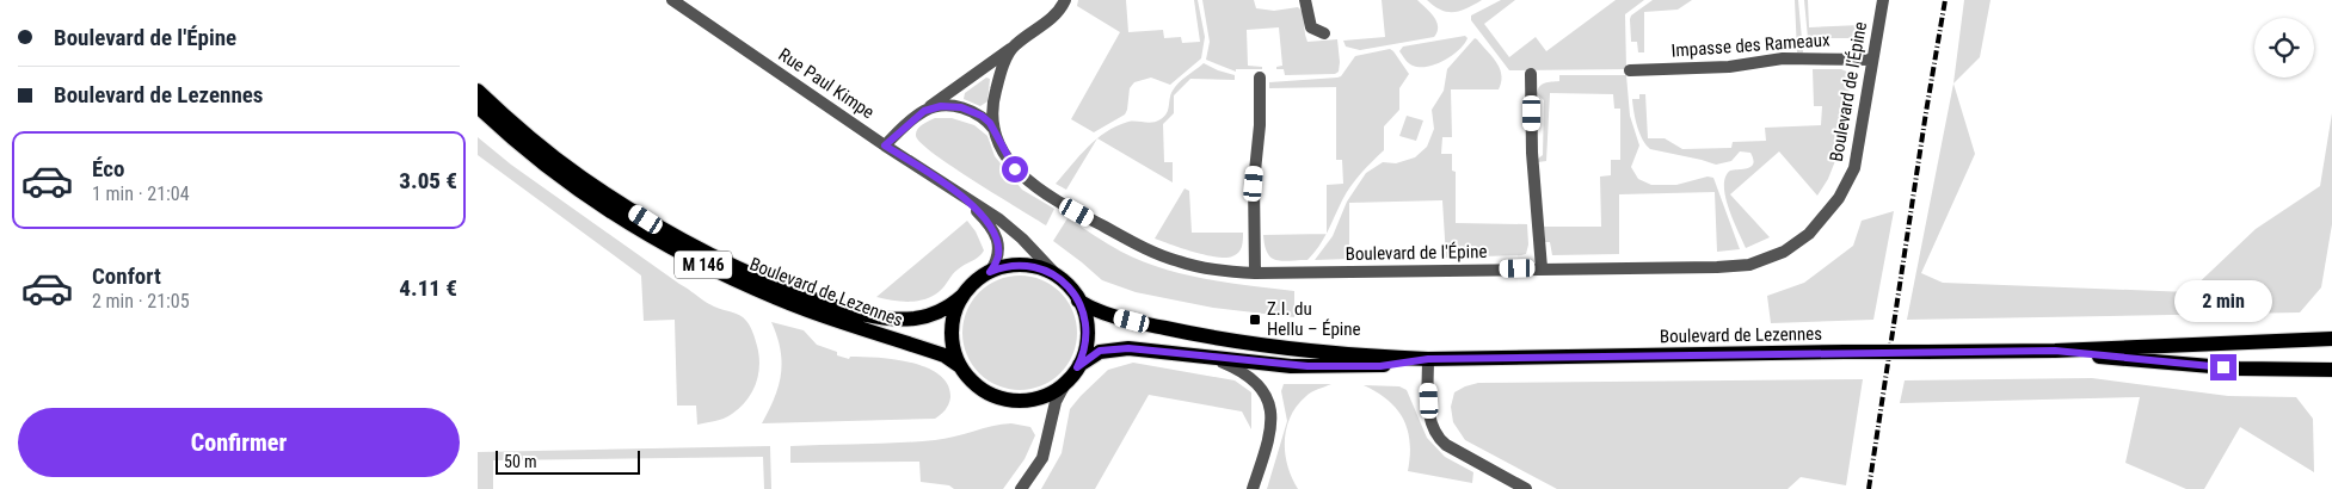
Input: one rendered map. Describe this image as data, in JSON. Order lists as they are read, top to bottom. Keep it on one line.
{"streets":{"main road":["M 146","Boulevard de Lezennes"],"street":["Impasse des Rameaux","Rue Paul Kimpe","Boulevard de l'Épine"]},"crossings":[["Impasse des Rameaux","Boulevard de l'Épine"],["Rue Paul Kimpe","Boulevard de l'Épine"],["Rue Paul Kimpe","Boulevard de Lezennes"]],"places":{"transit":["Z.I. du Hellu – Épine"]},"scale_bar":"50 m","page":{"banner":["Boulevard de l'Épine","Boulevard de Lezennes"],"list":[{"name":"Éco","note":"1 min · 21:04","value":"3.05 €"},{"name":"Confort","note":"2 min · 21:05","value":"4.11 €"}],"bubble":"2 min","buttons":"Confirmer","scale":"50 m"}}
